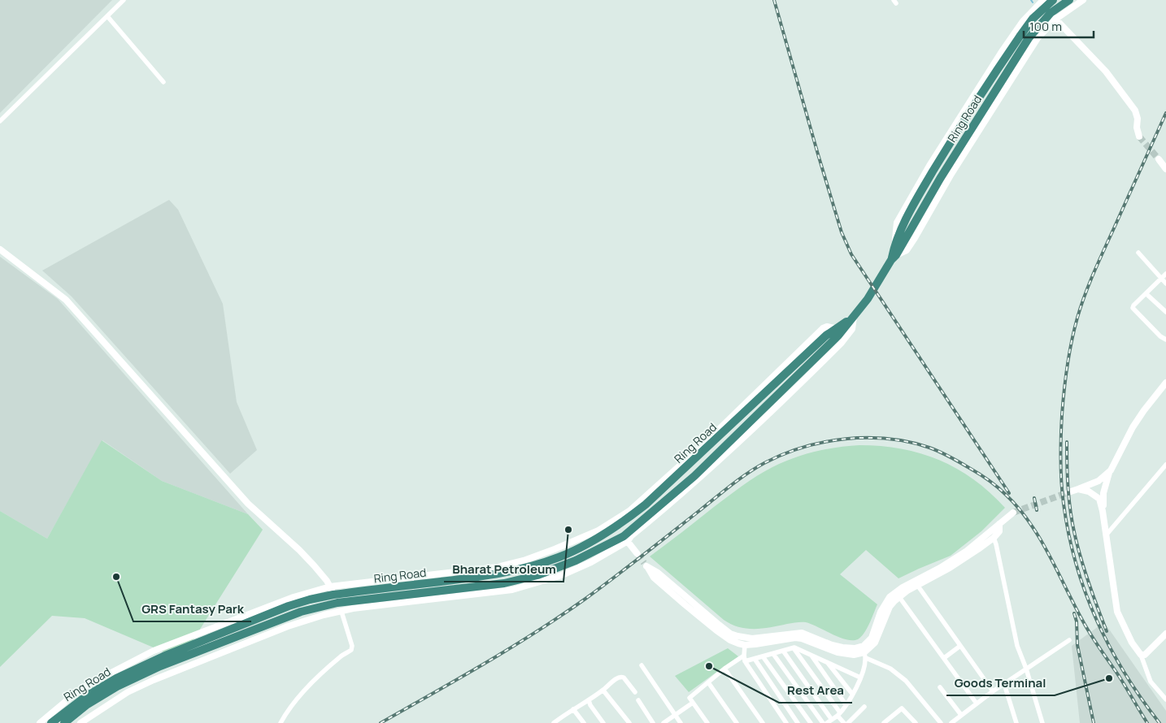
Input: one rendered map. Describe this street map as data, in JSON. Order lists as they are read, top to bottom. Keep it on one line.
{"streets":{"highway":["Ring Road"]},"places":["Bharat Petroleum","GRS Fantasy Park","Rest Area","Goods Terminal"],"scale_bar":"100 m"}
